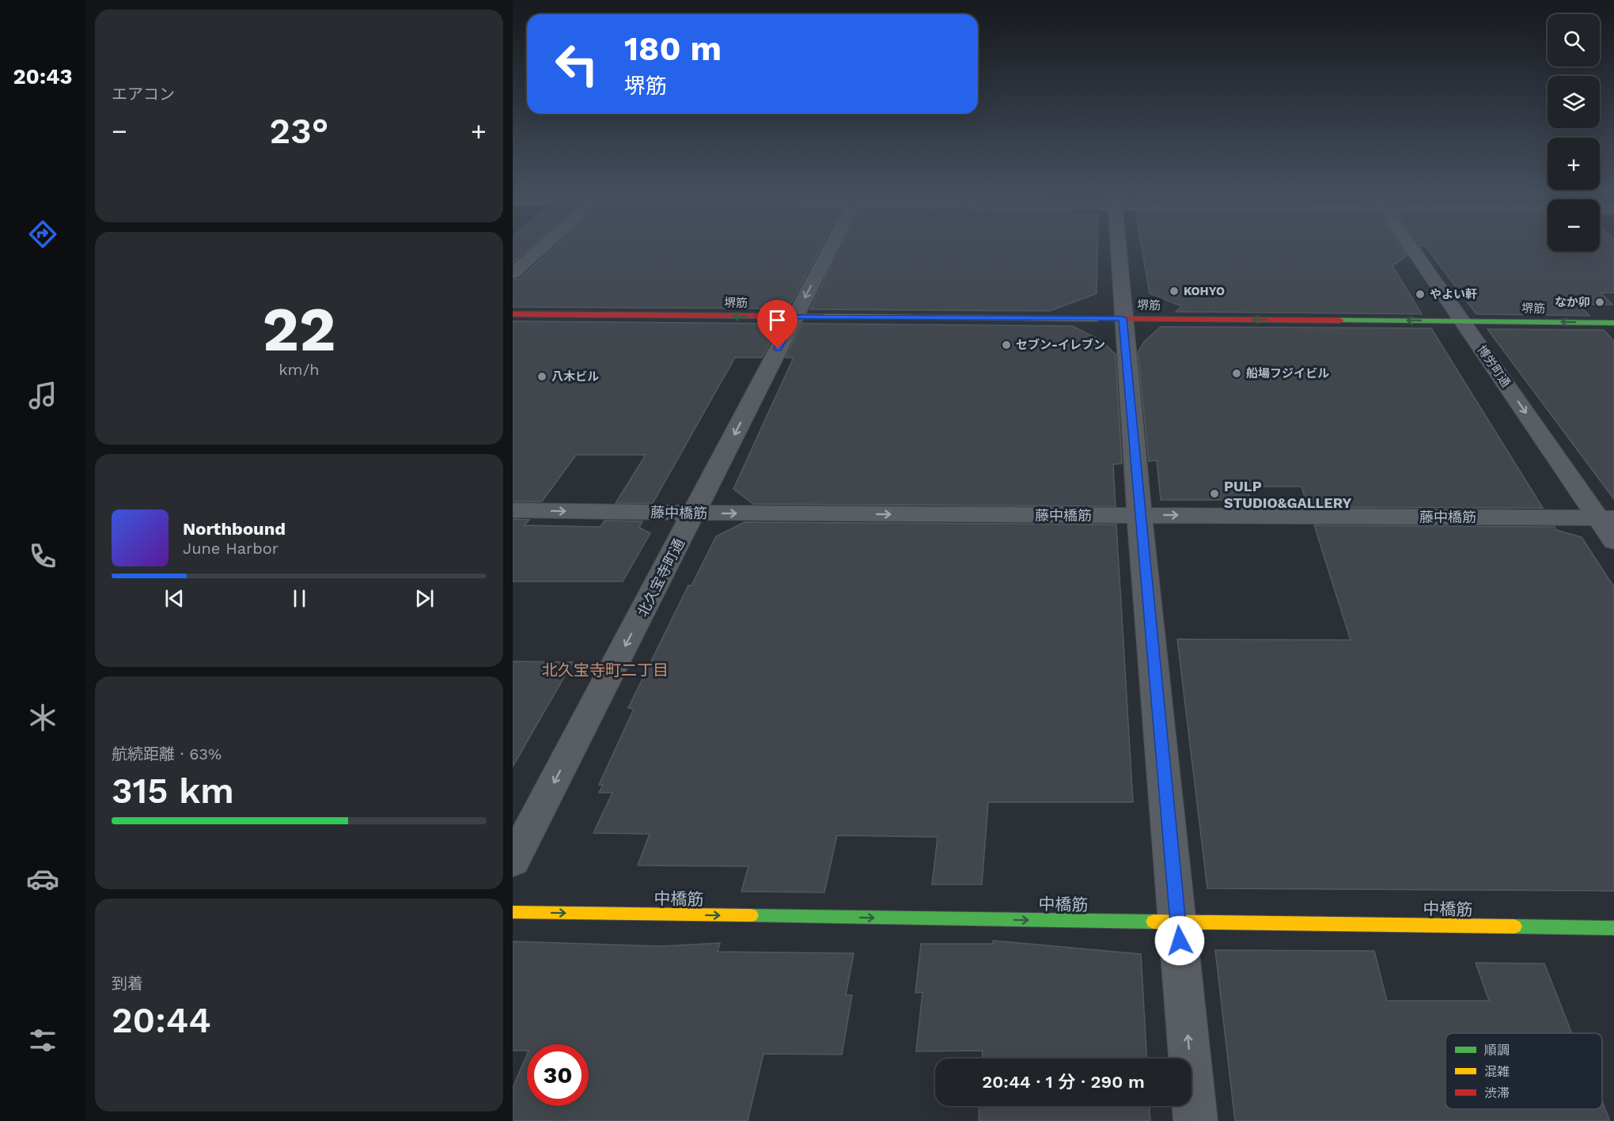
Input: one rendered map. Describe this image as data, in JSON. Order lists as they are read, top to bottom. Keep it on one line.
{"streets":{"main road":["堺筋","中橋筋"],"street":["博労町通","藤中橋筋","北久宝寺町通"]},"crossings":[["堺筋","博労町通"],["堺筋","北久宝寺町通"],["博労町通","藤中橋筋"],["藤中橋筋","北久宝寺町通"]],"one_way":["堺筋","博労町通","藤中橋筋","北久宝寺町通","中橋筋"],"districts":["北久宝寺町二丁目"],"places":["KOHYO","やよい軒","なか卯","セブン-イレブン","船場フジイビル","八木ビル","PULP STUDIO&GALLERY"],"legend":["順調","混雑","渋滞"],"page":{"tabs":"20:43","tile":["エアコン",["22","km/h"],["航続距離 · 63%","315 km"],["到着","20:44"]],"map_buttons":["+","−"],"turn":["180 m","堺筋"],"heat":["−","23°","+"],"song":["Northbound","June Harbor"],"limit":"30","trip":"20:44 · 1 分 · 290 m"}}
